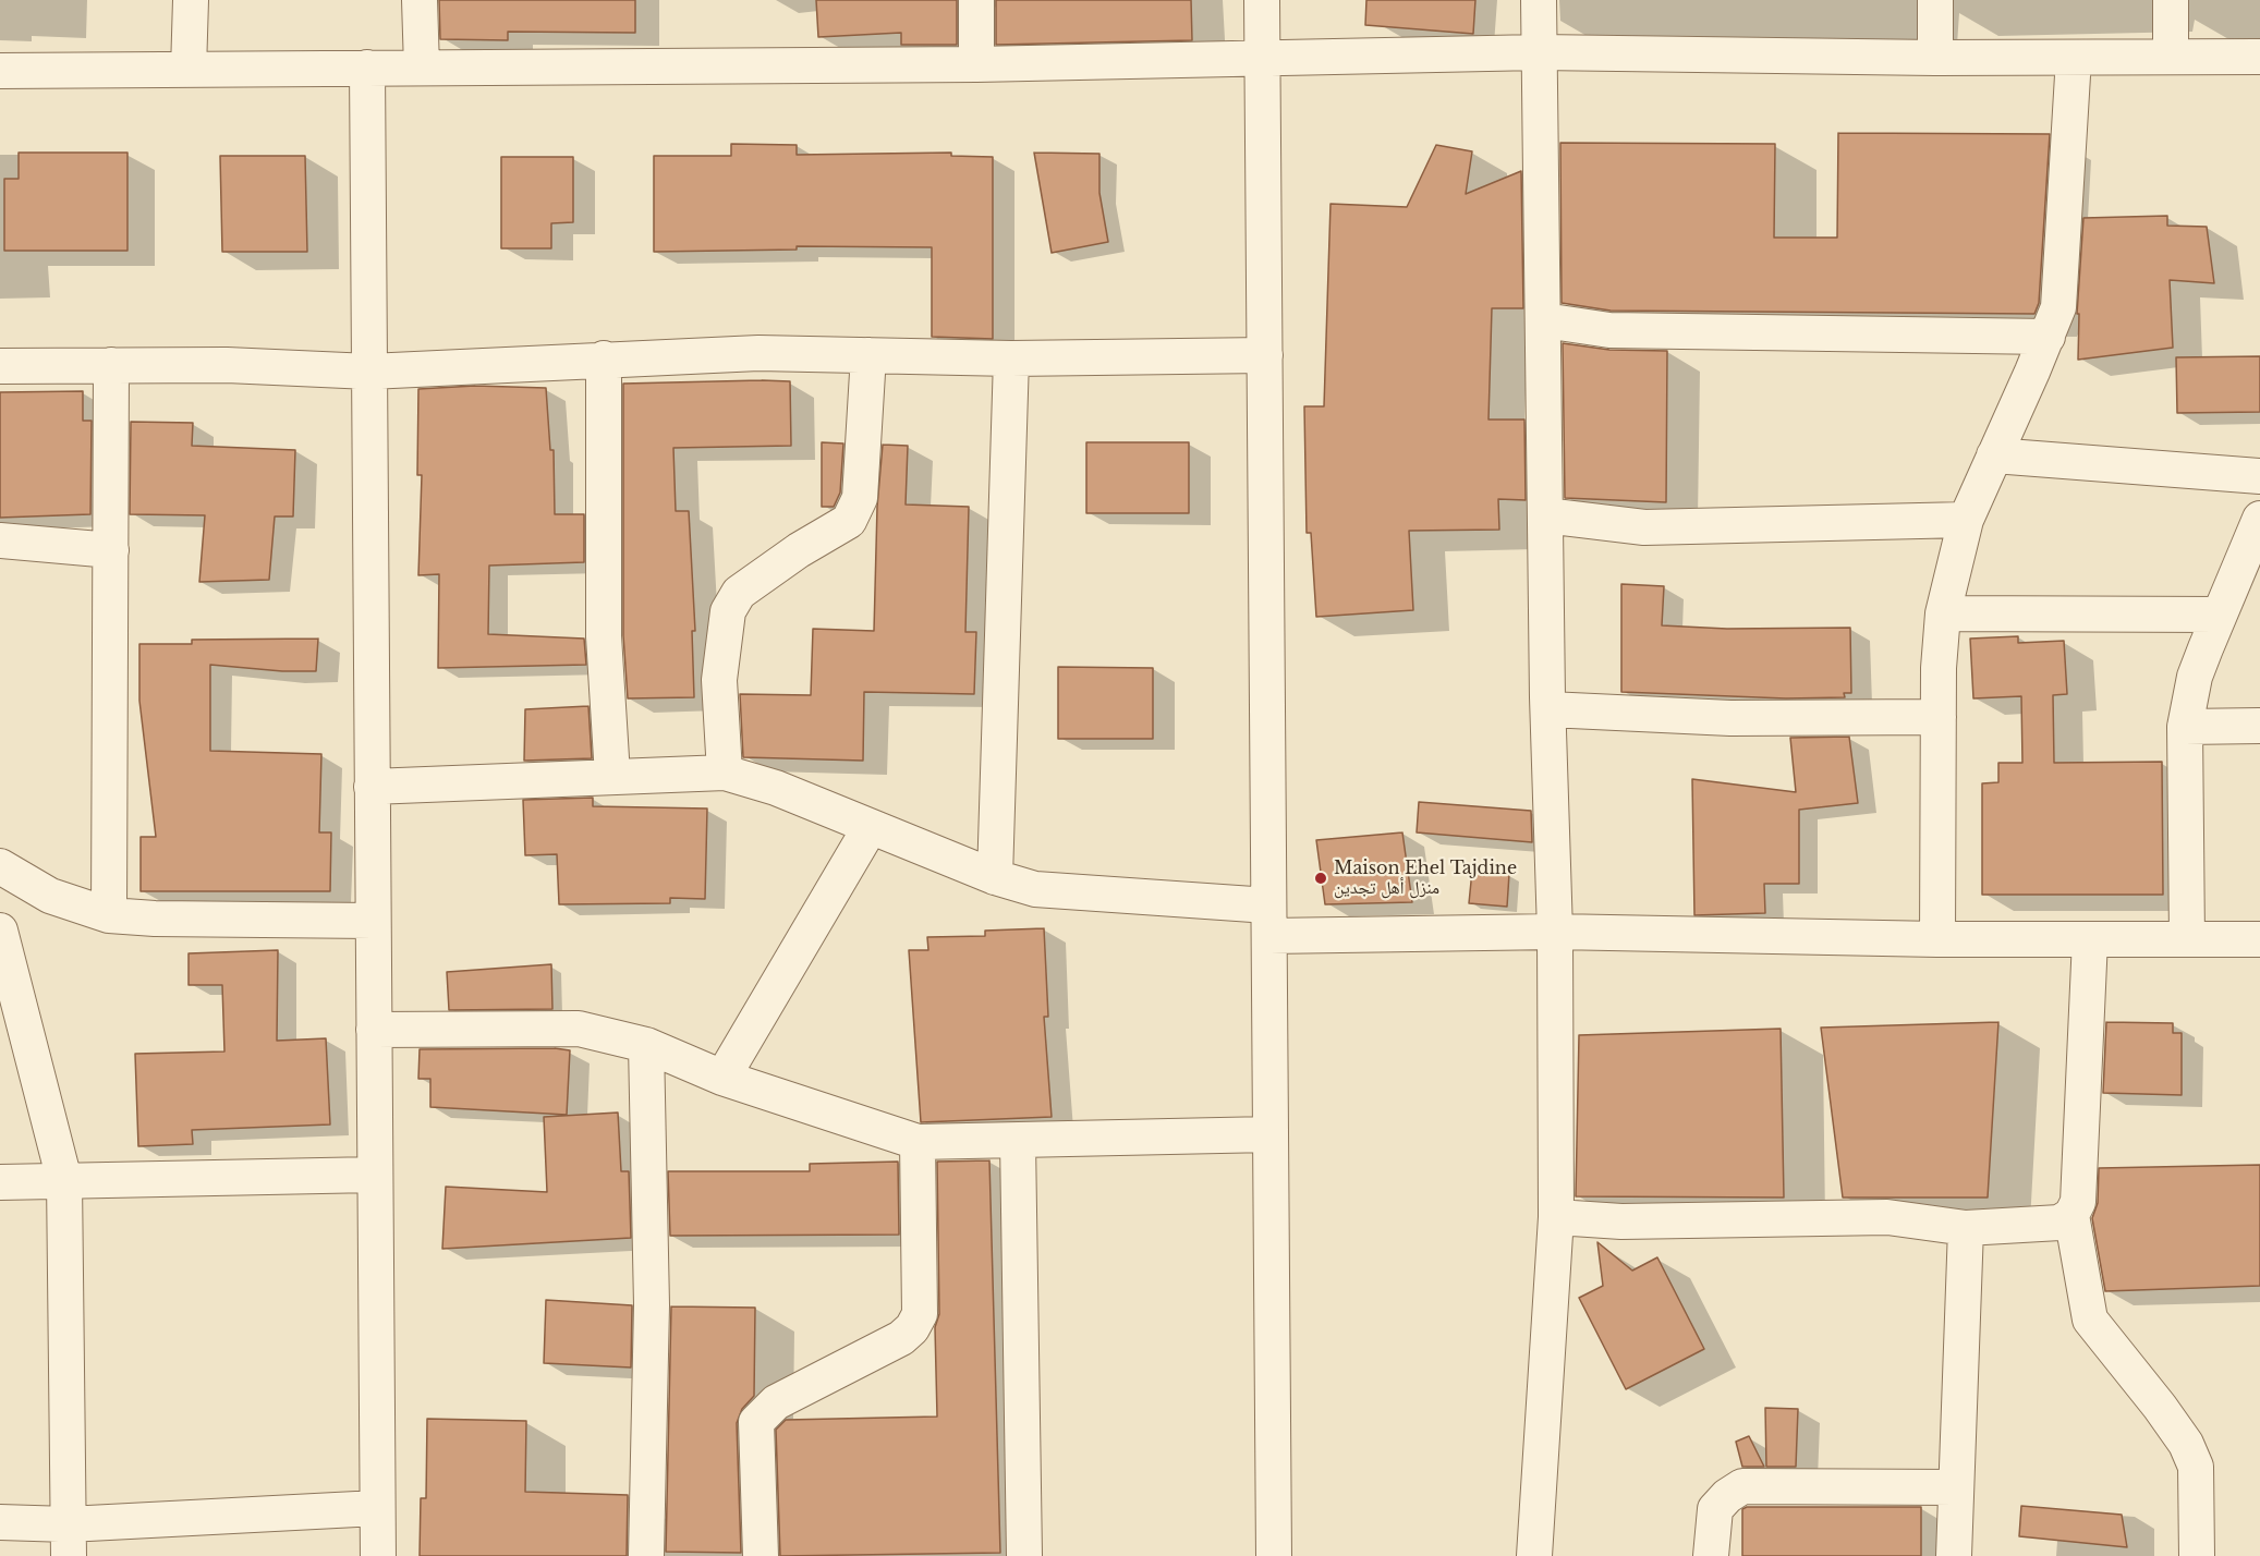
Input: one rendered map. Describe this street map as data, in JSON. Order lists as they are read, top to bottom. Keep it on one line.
{"places":["Maison Ehel Tajdine منزل أهل تجدين"]}
